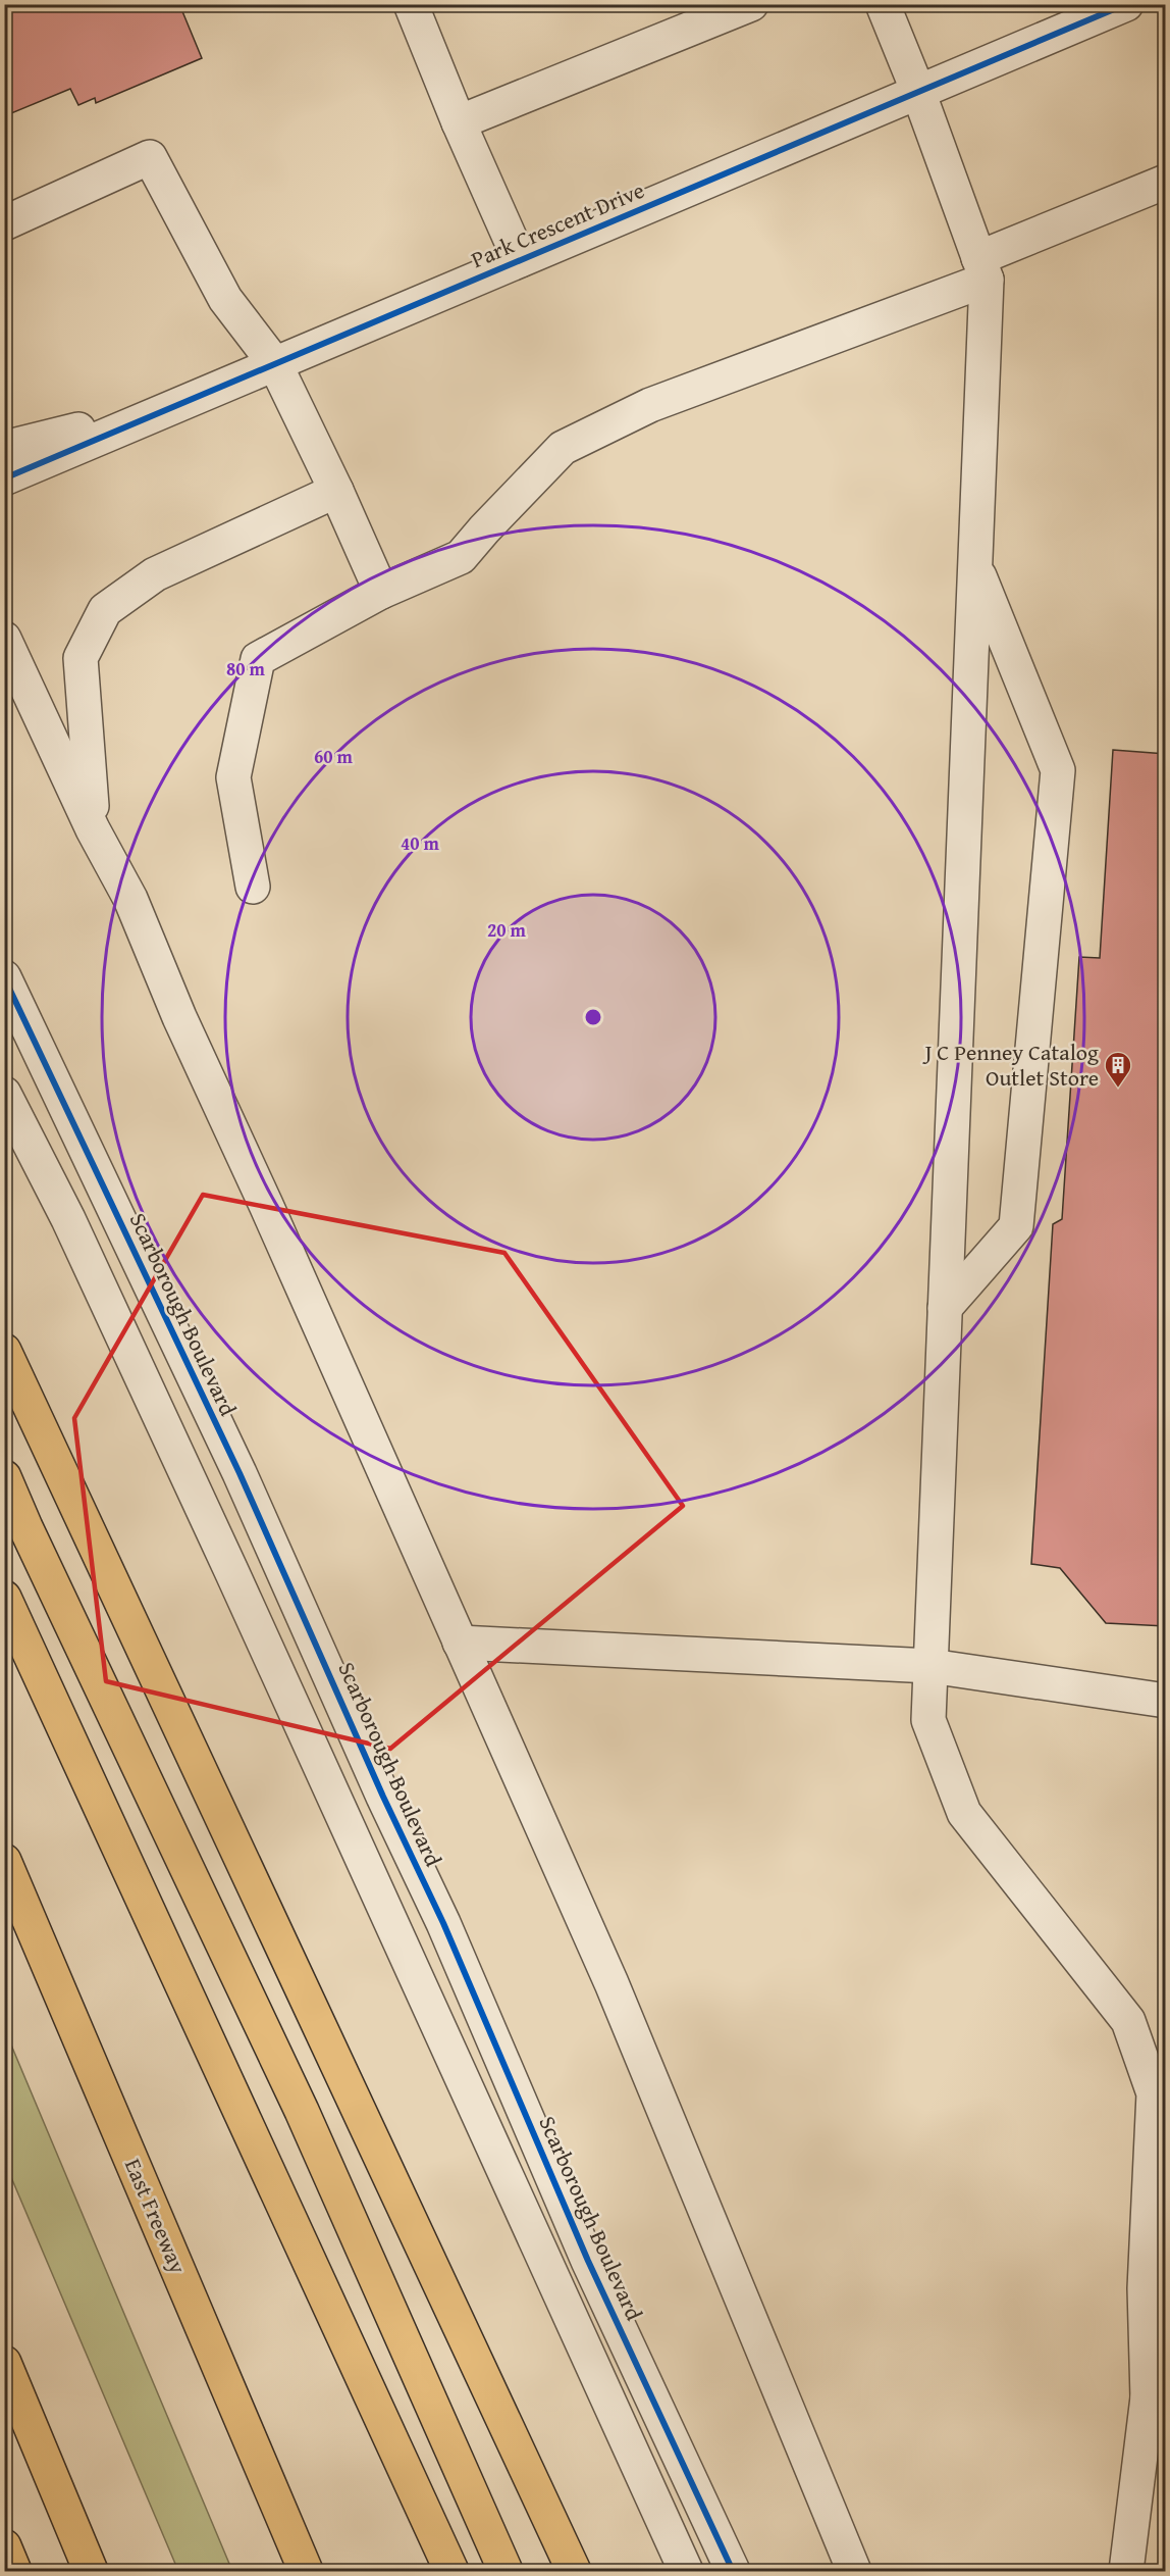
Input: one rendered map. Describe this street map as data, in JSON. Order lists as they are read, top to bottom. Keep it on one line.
{"streets":{"highway":["East Freeway"],"street":["Park Crescent Drive","Scarborough Boulevard"]},"places":{"building":["J C Penney Catalog Outlet Store"]},"rings":["80 m","60 m","40 m","20 m"]}
